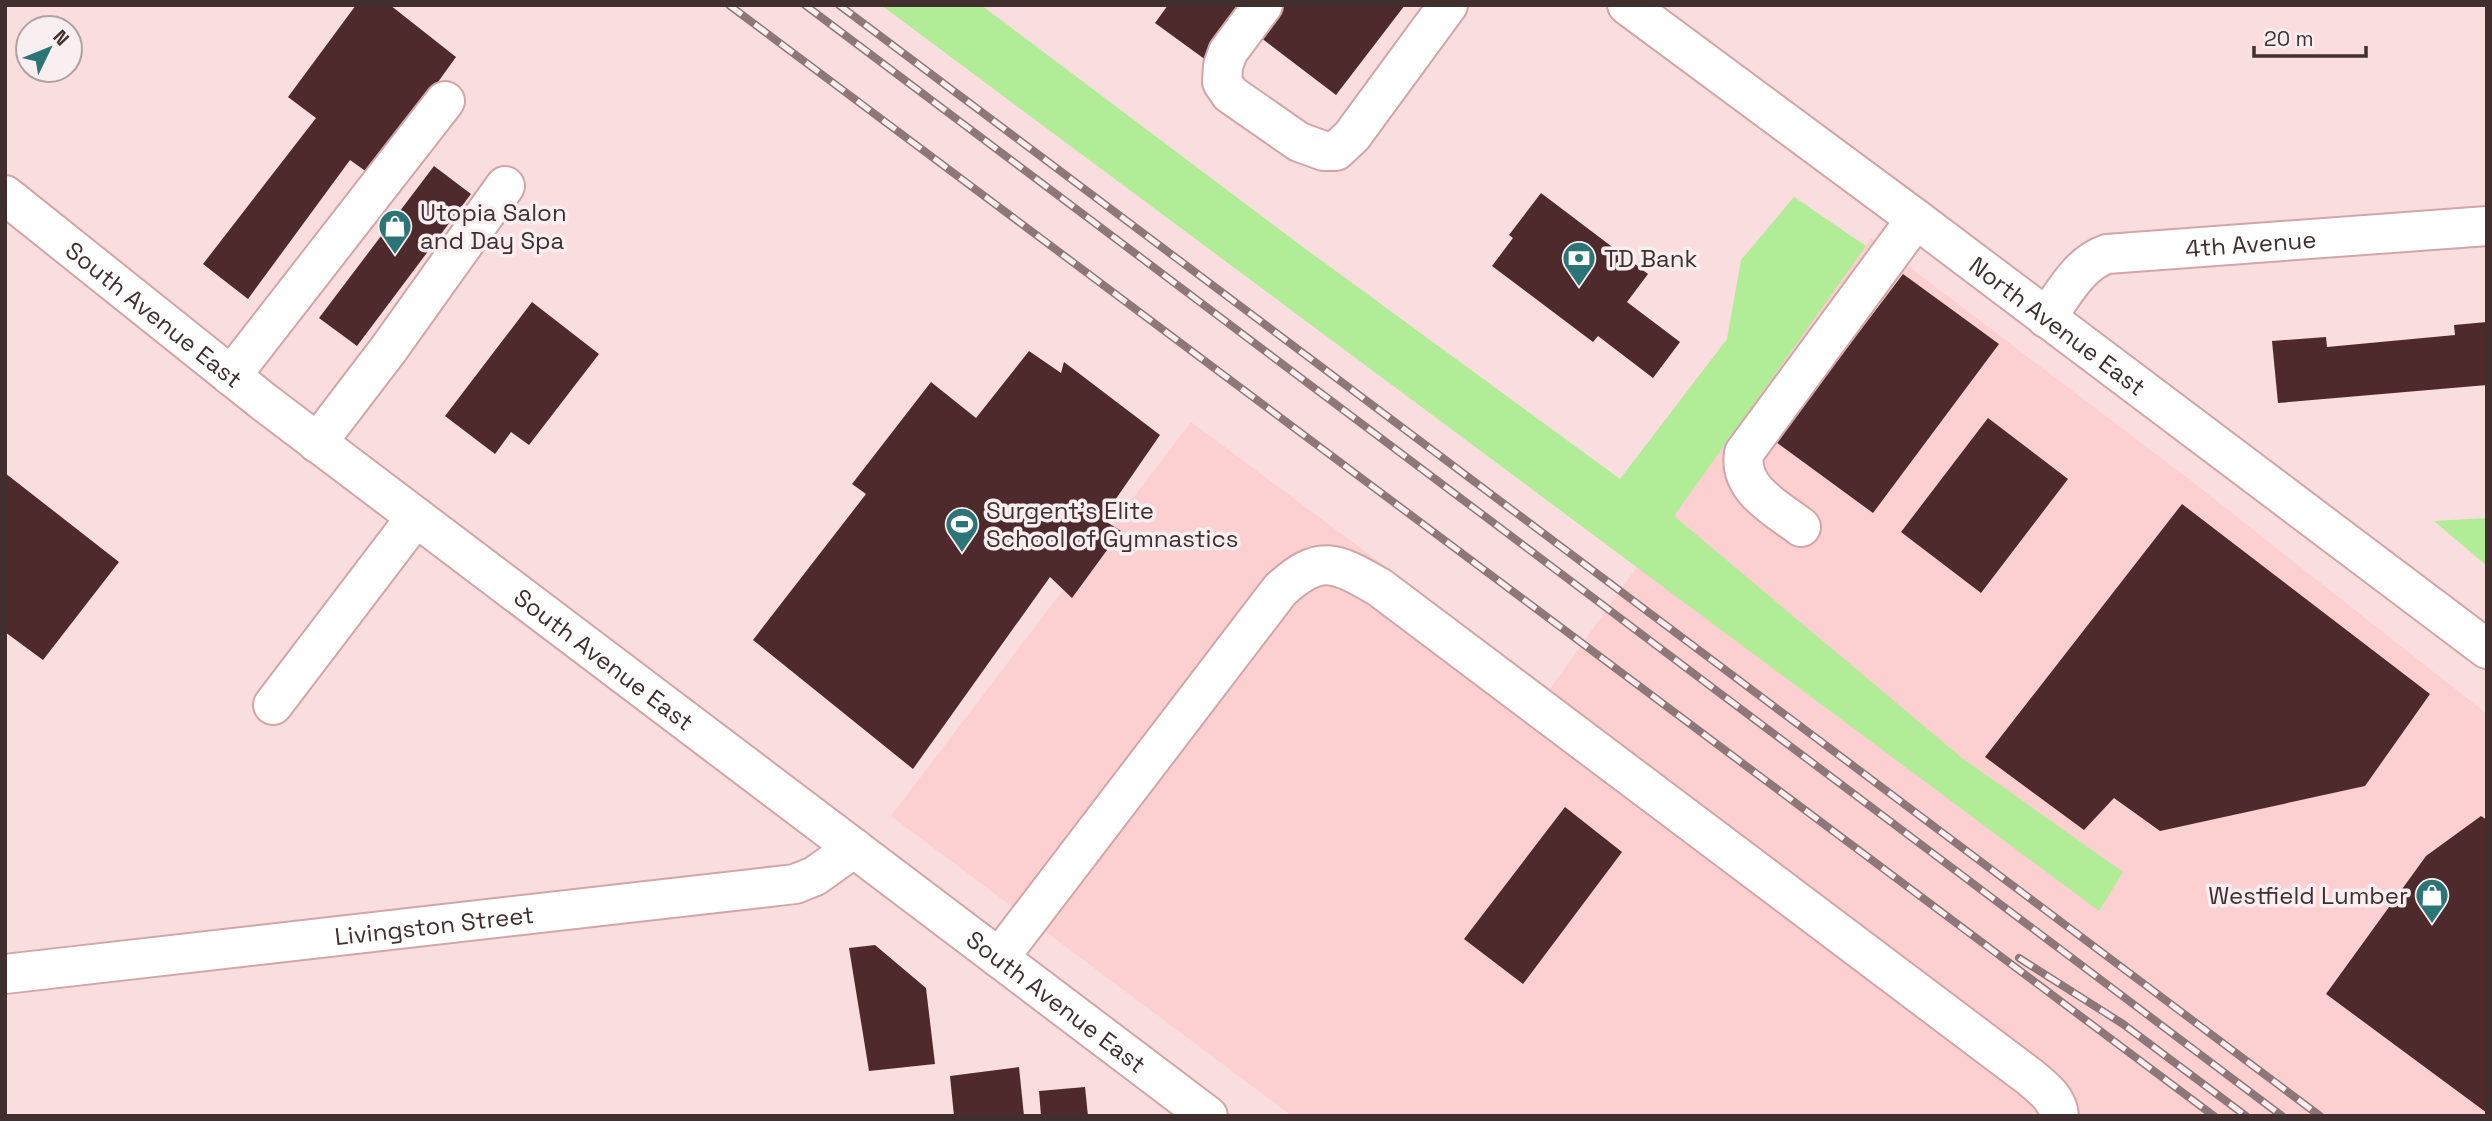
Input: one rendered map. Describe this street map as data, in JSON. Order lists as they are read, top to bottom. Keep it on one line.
{"streets":{"main road":["4th Avenue","South Avenue East","North Avenue East","Livingston Street"]},"crossings":[["4th Avenue","North Avenue East"],["South Avenue East","Livingston Street"]],"places":{"shop":["Utopia Salon and Day Spa","Westfield Lumber"],"bank":["TD Bank"],"sports":["Surgent's Elite School of Gymnastics"]},"scale_bar":"20 m","north":"top right"}
